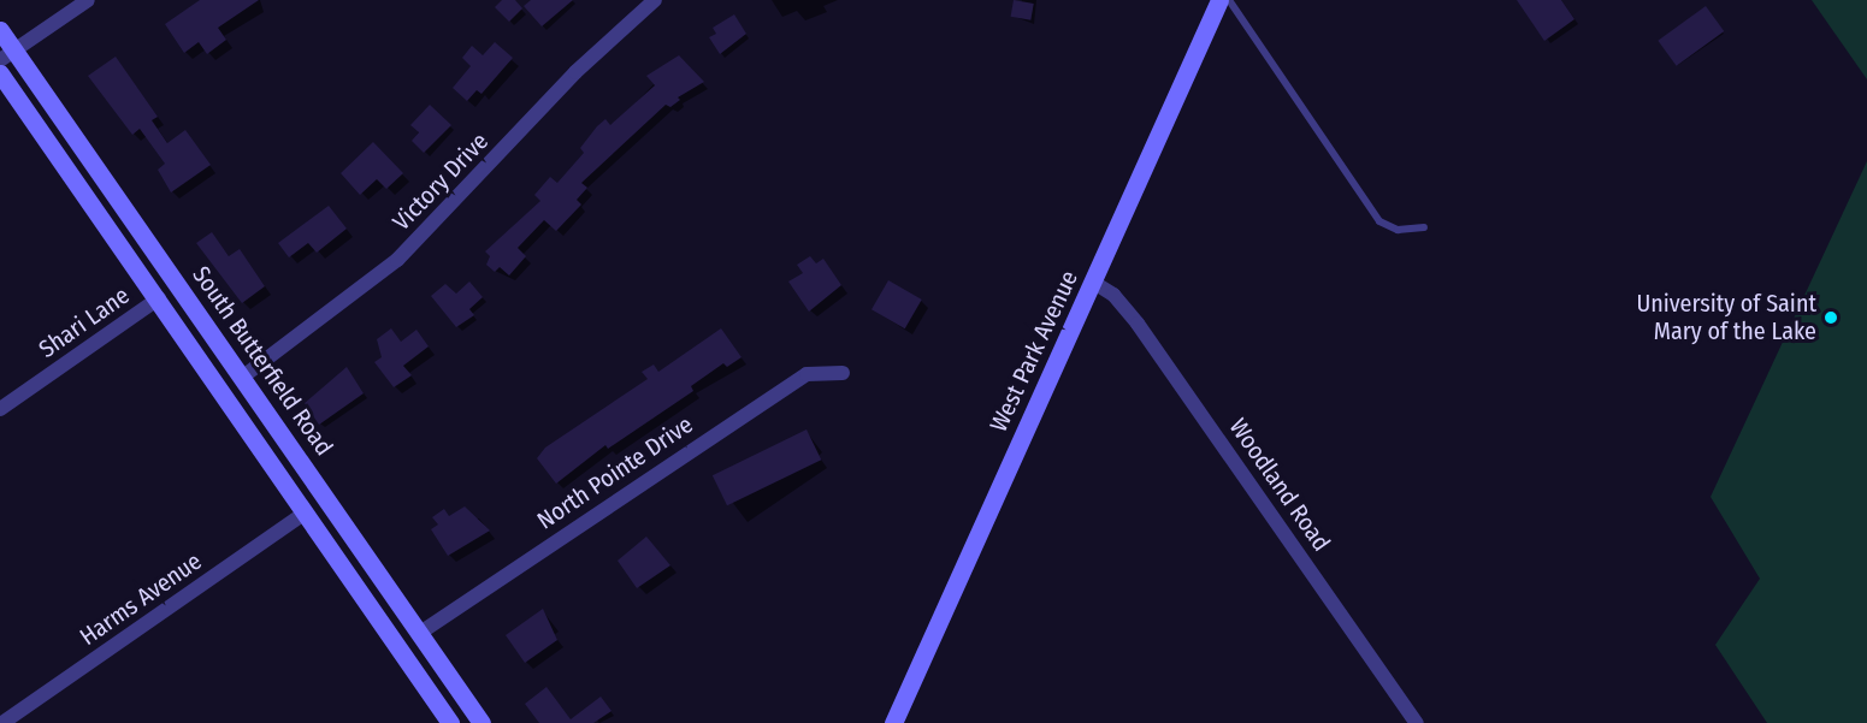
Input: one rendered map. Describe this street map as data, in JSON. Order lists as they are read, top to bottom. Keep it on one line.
{"streets":{"main road":["West Park Avenue","South Butterfield Road"],"street":["Victory Drive","Shari Lane","North Pointe Drive","Woodland Road","Harms Avenue"]},"crossings":[["Victory Drive","South Butterfield Road"],["Shari Lane","South Butterfield Road"],["West Park Avenue","Woodland Road"],["South Butterfield Road","North Pointe Drive"],["South Butterfield Road","Harms Avenue"]],"places":["University of Saint Mary of the Lake"]}
